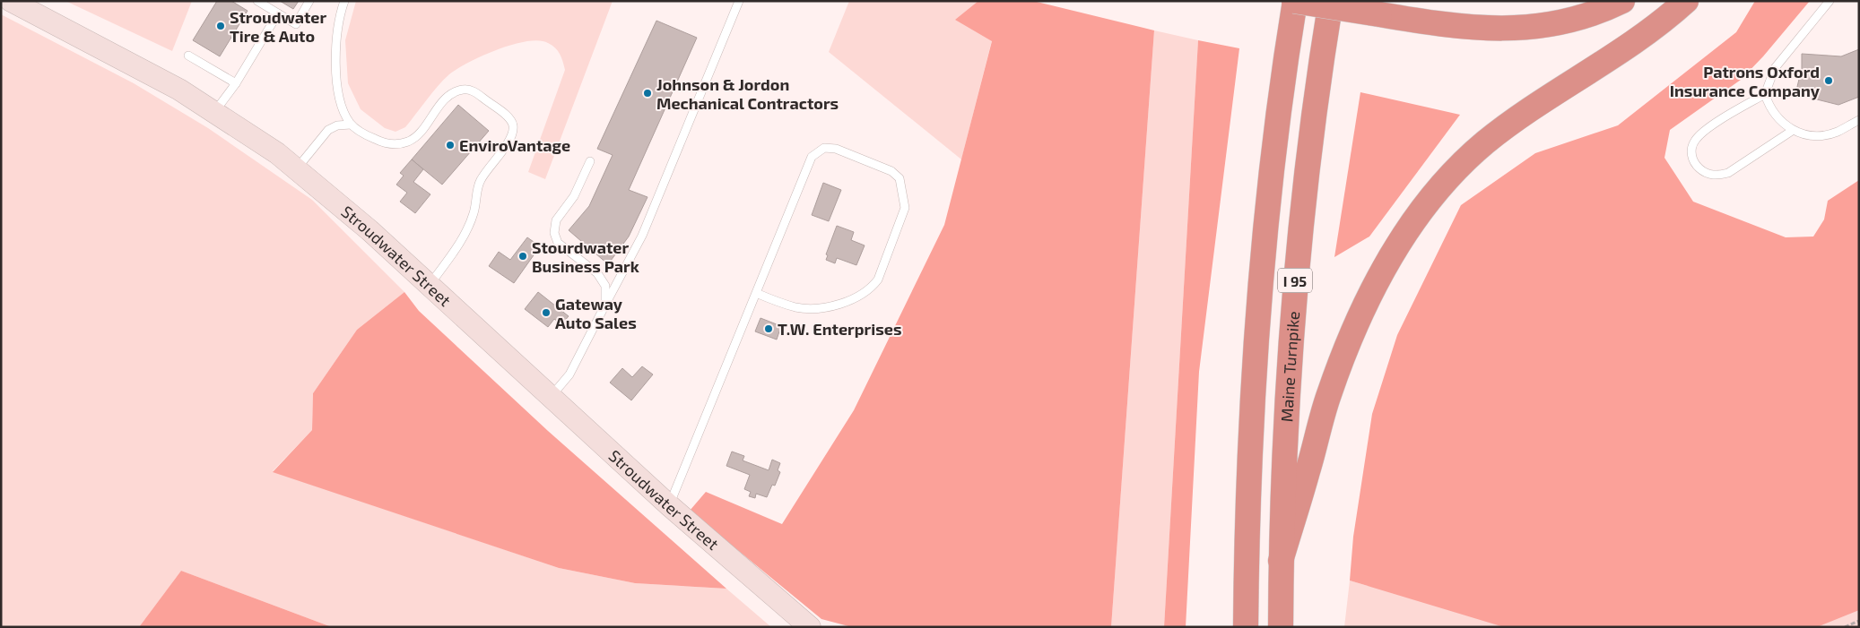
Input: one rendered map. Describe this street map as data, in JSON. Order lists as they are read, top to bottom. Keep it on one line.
{"streets":{"highway":["I 95","Maine Turnpike"],"main road":["Stroudwater Street"]},"places":["Stroudwater Tire & Auto","Patrons Oxford Insurance Company","Johnson & Jordon Mechanical Contractors","EnviroVantage","Stourdwater Business Park","Gateway Auto Sales","T.W. Enterprises"]}
